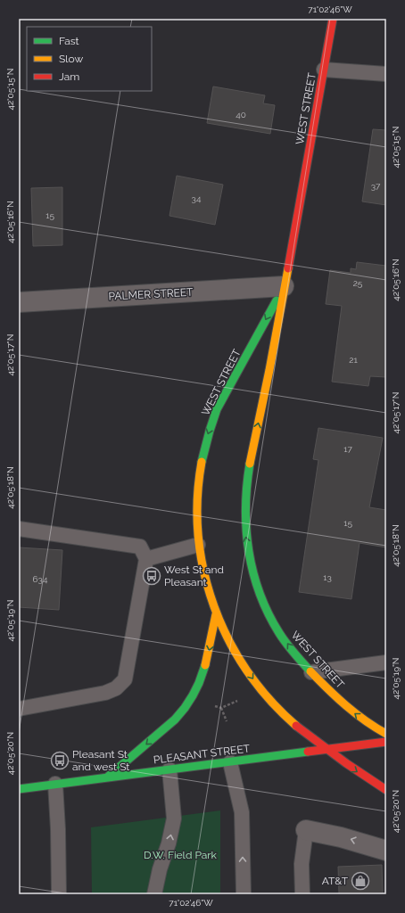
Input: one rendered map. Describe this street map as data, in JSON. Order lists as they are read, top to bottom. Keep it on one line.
{"streets":{"street":["WEST STREET","PALMER STREET","PLEASANT STREET"]},"crossings":[["WEST STREET","PALMER STREET"],["WEST STREET","PLEASANT STREET"]],"parks":["D.W. Field Park"],"places":{"bus stop":["West St and Pleasant","Pleasant St and west St"],"shop":["AT&T"]},"house_numbers":["40","37","34","15","25","21","17","15","13","634"],"legend":["Fast","Slow","Jam"],"coordinates":["71°02'46\"W","42°05'15\"N","42°05'16\"N","42°05'17\"N","42°05'18\"N","42°05'19\"N","42°05'20\"N"]}
